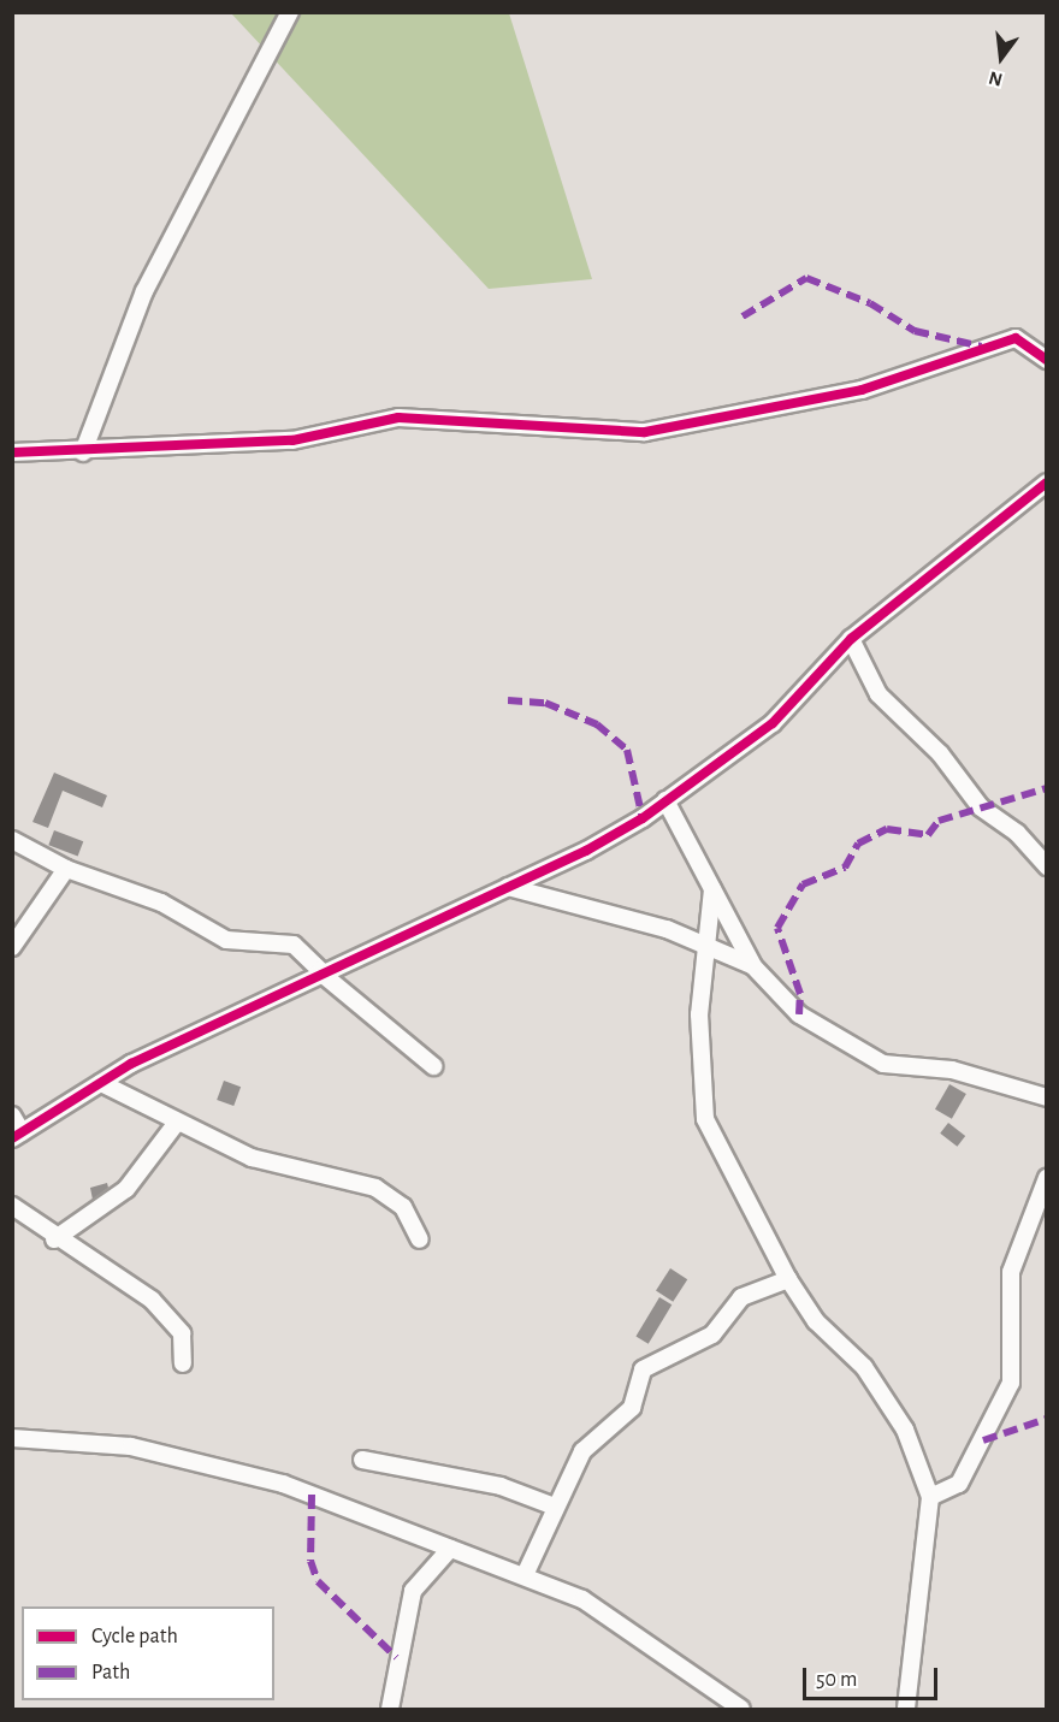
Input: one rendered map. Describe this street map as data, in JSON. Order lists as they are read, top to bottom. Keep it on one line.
{"legend":["Cycle path","Path"],"scale_bar":"50 m","north":"bottom"}
